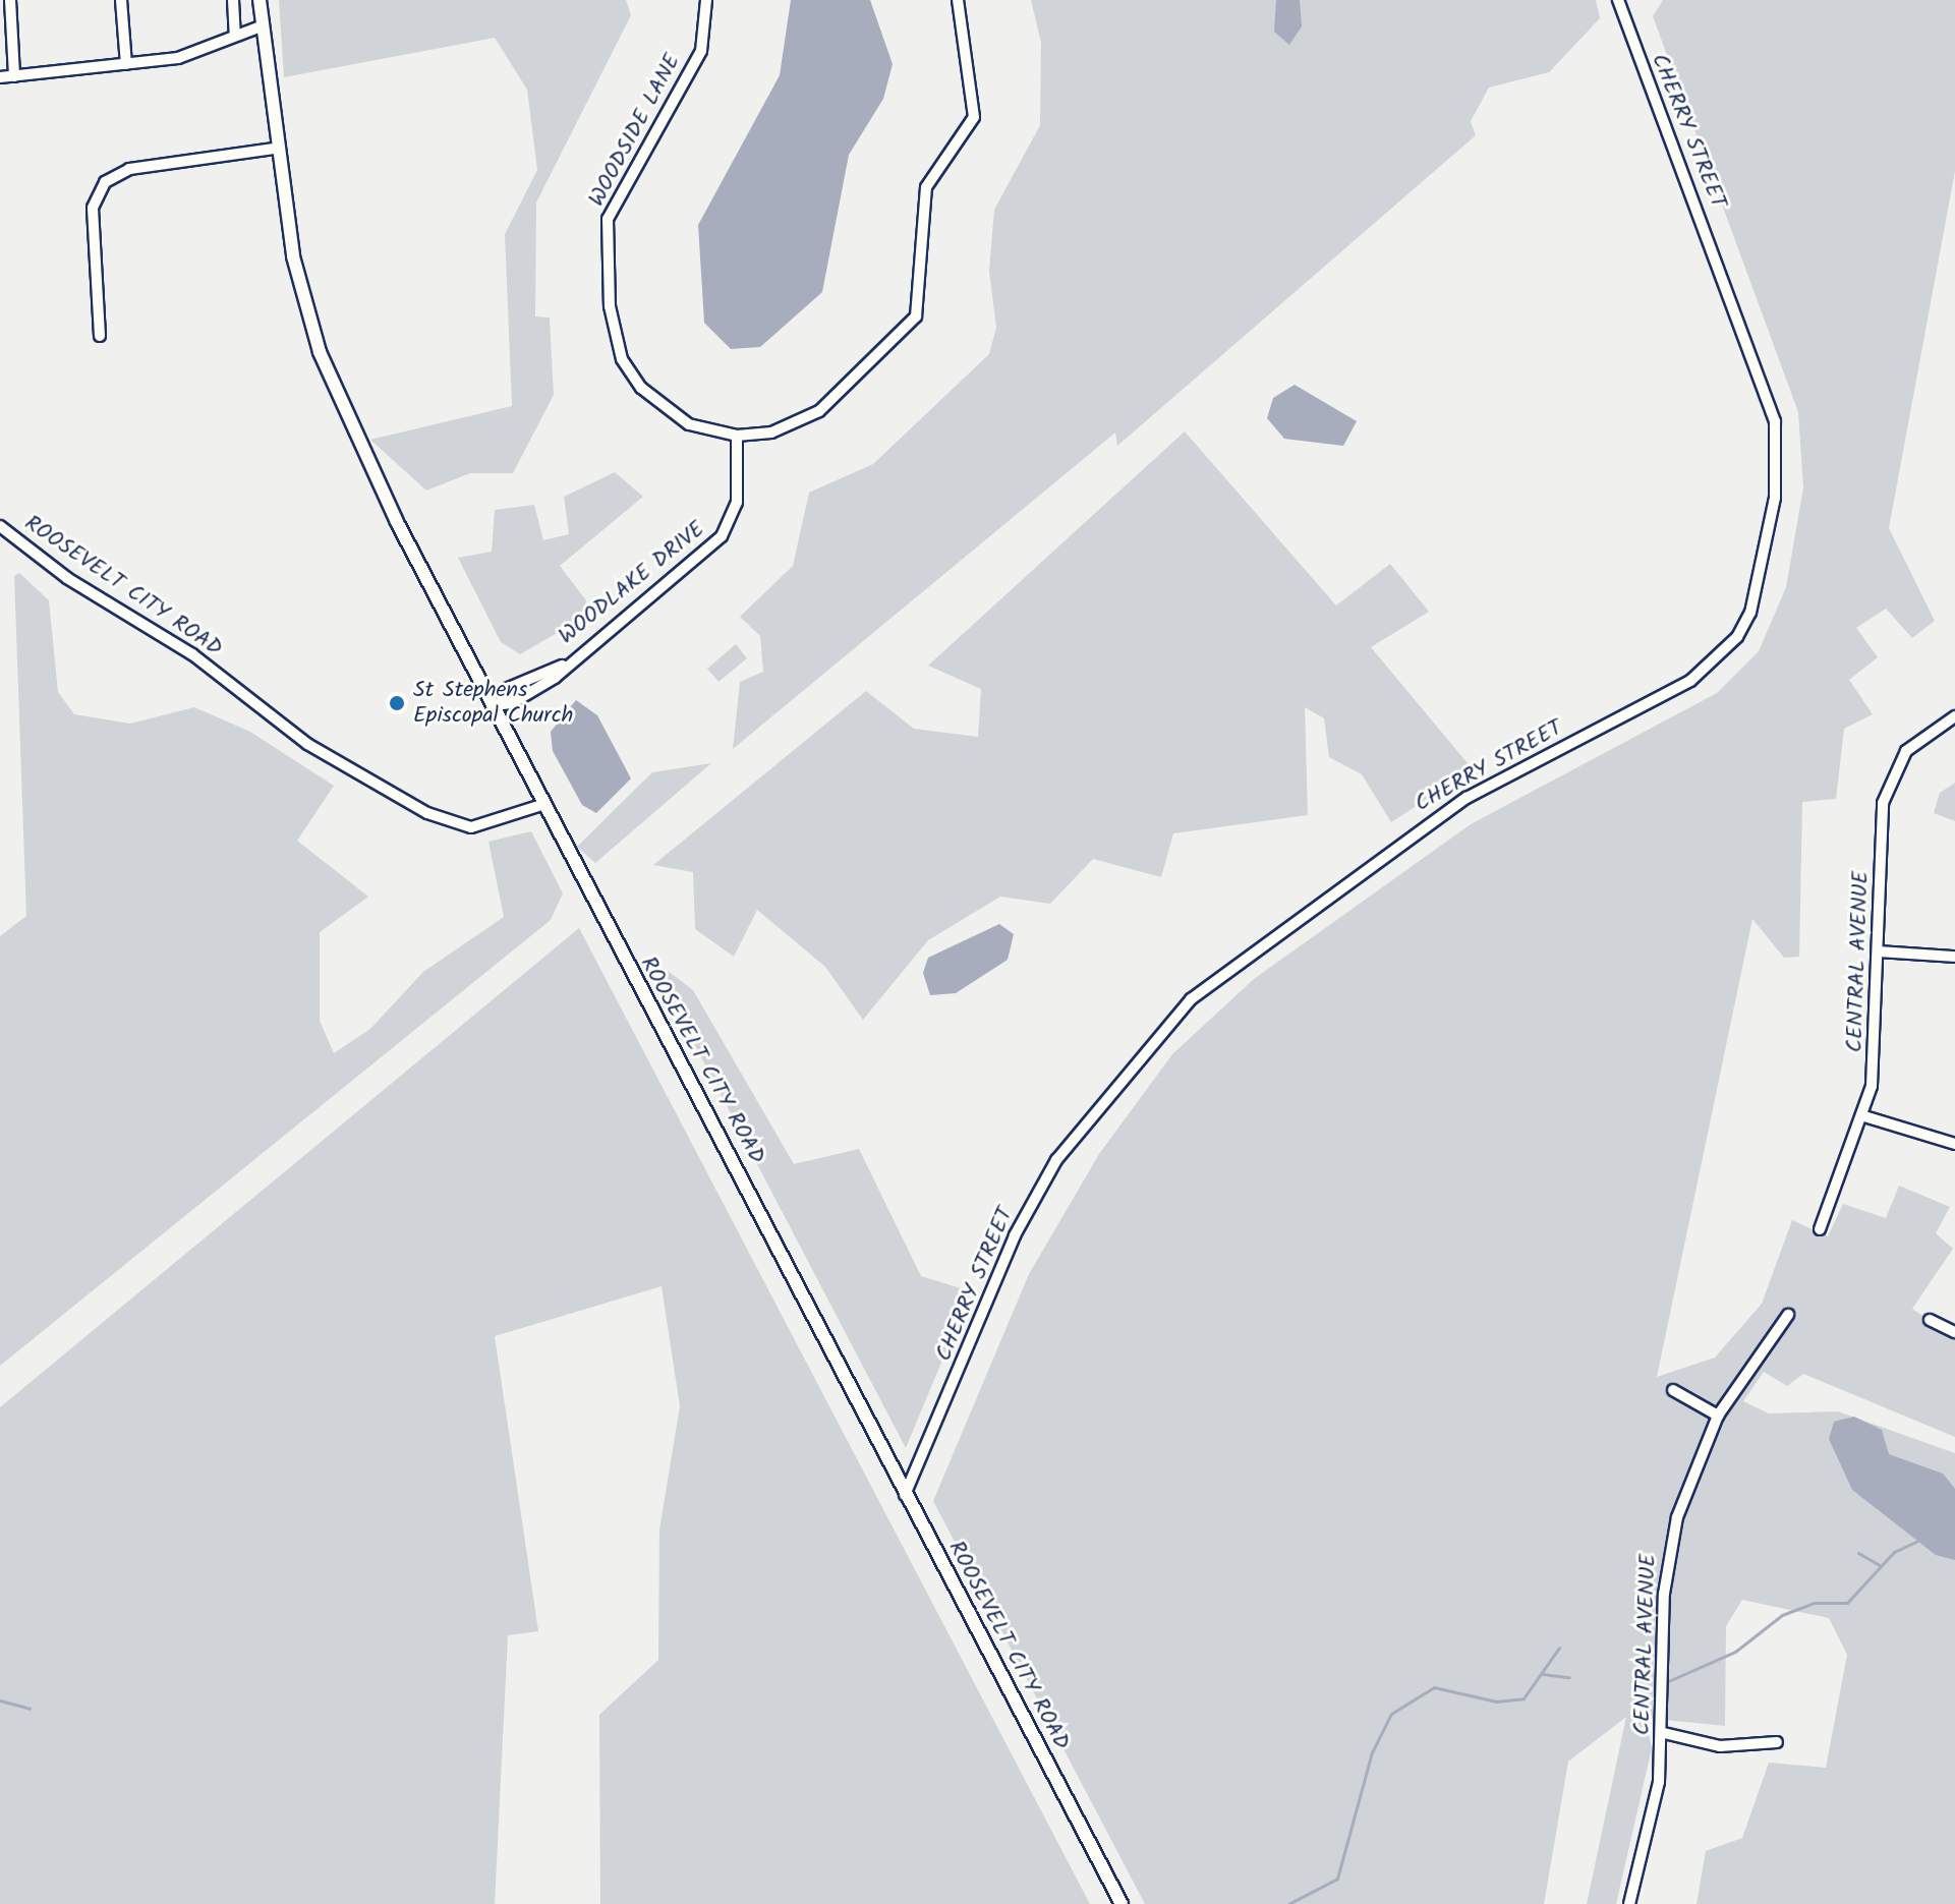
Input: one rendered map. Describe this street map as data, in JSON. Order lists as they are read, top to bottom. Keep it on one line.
{"streets":{"main road":["ROOSEVELT CITY ROAD"],"street":["WOODSIDE LANE","CHERRY STREET","WOODLAKE DRIVE","CENTRAL AVENUE"]},"crossings":[["WOODSIDE LANE","WOODLAKE DRIVE"],["CHERRY STREET","ROOSEVELT CITY ROAD"]],"places":["St Stephens Episcopal Church"]}
